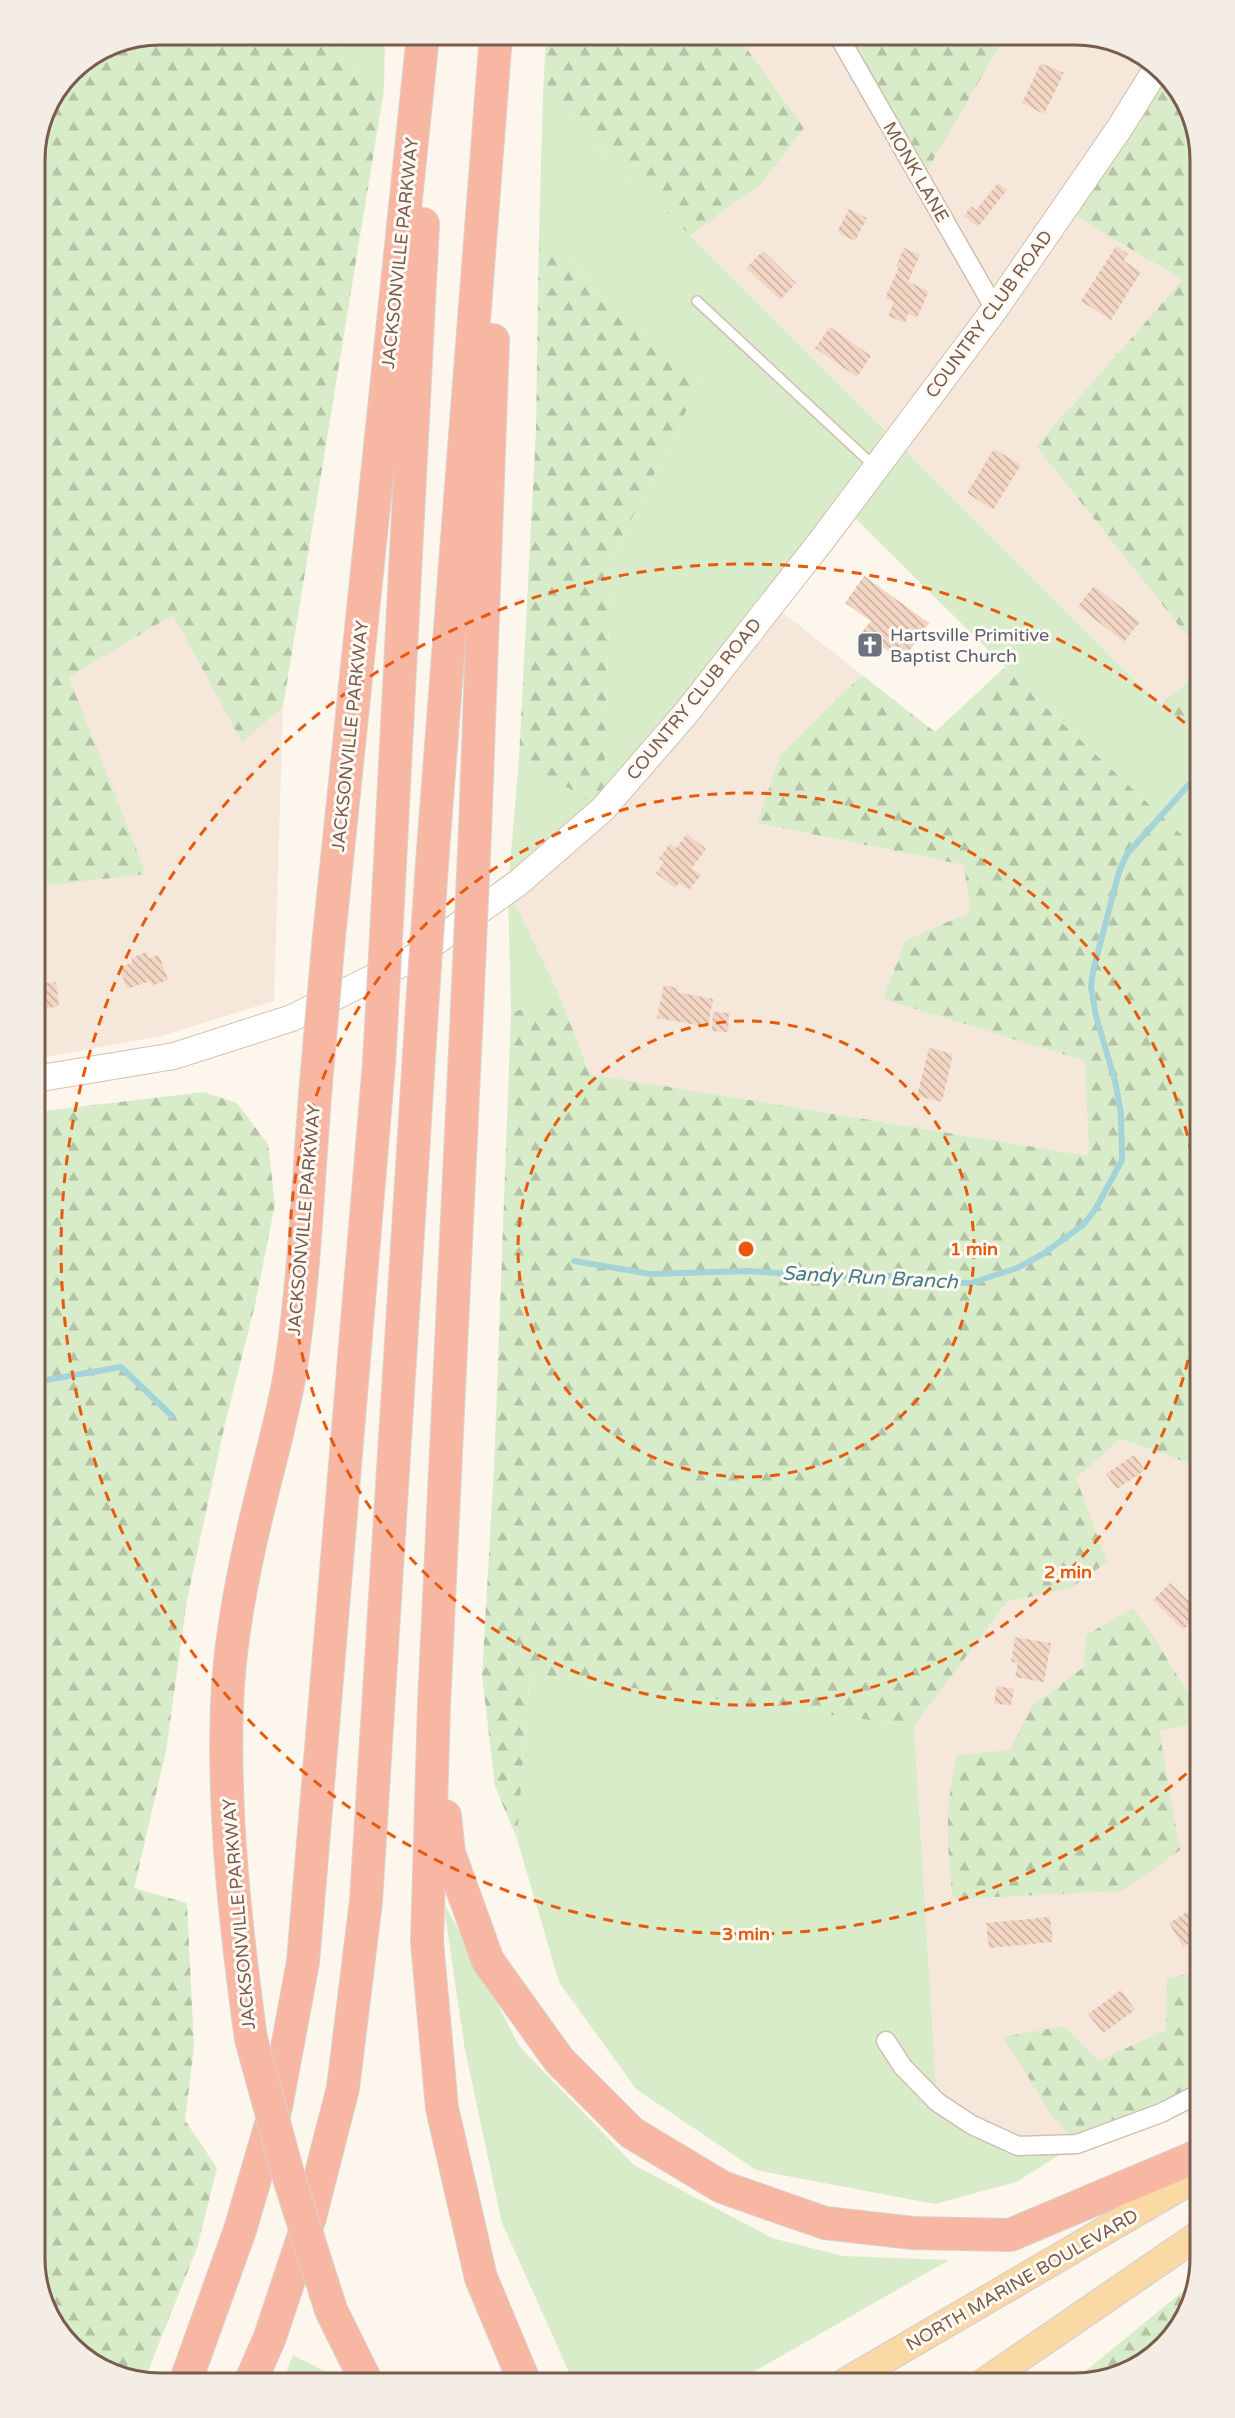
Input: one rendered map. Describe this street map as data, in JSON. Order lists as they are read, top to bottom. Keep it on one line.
{"streets":{"highway":["JACKSONVILLE PARKWAY"],"main road":["COUNTRY CLUB ROAD","NORTH MARINE BOULEVARD"],"street":["MONK LANE"]},"crossings":[["MONK LANE","COUNTRY CLUB ROAD"]],"water":["Sandy Run Branch"],"places":{"church":["Hartsville Primitive Baptist Church"]},"rings":["1 min","2 min","3 min"]}
